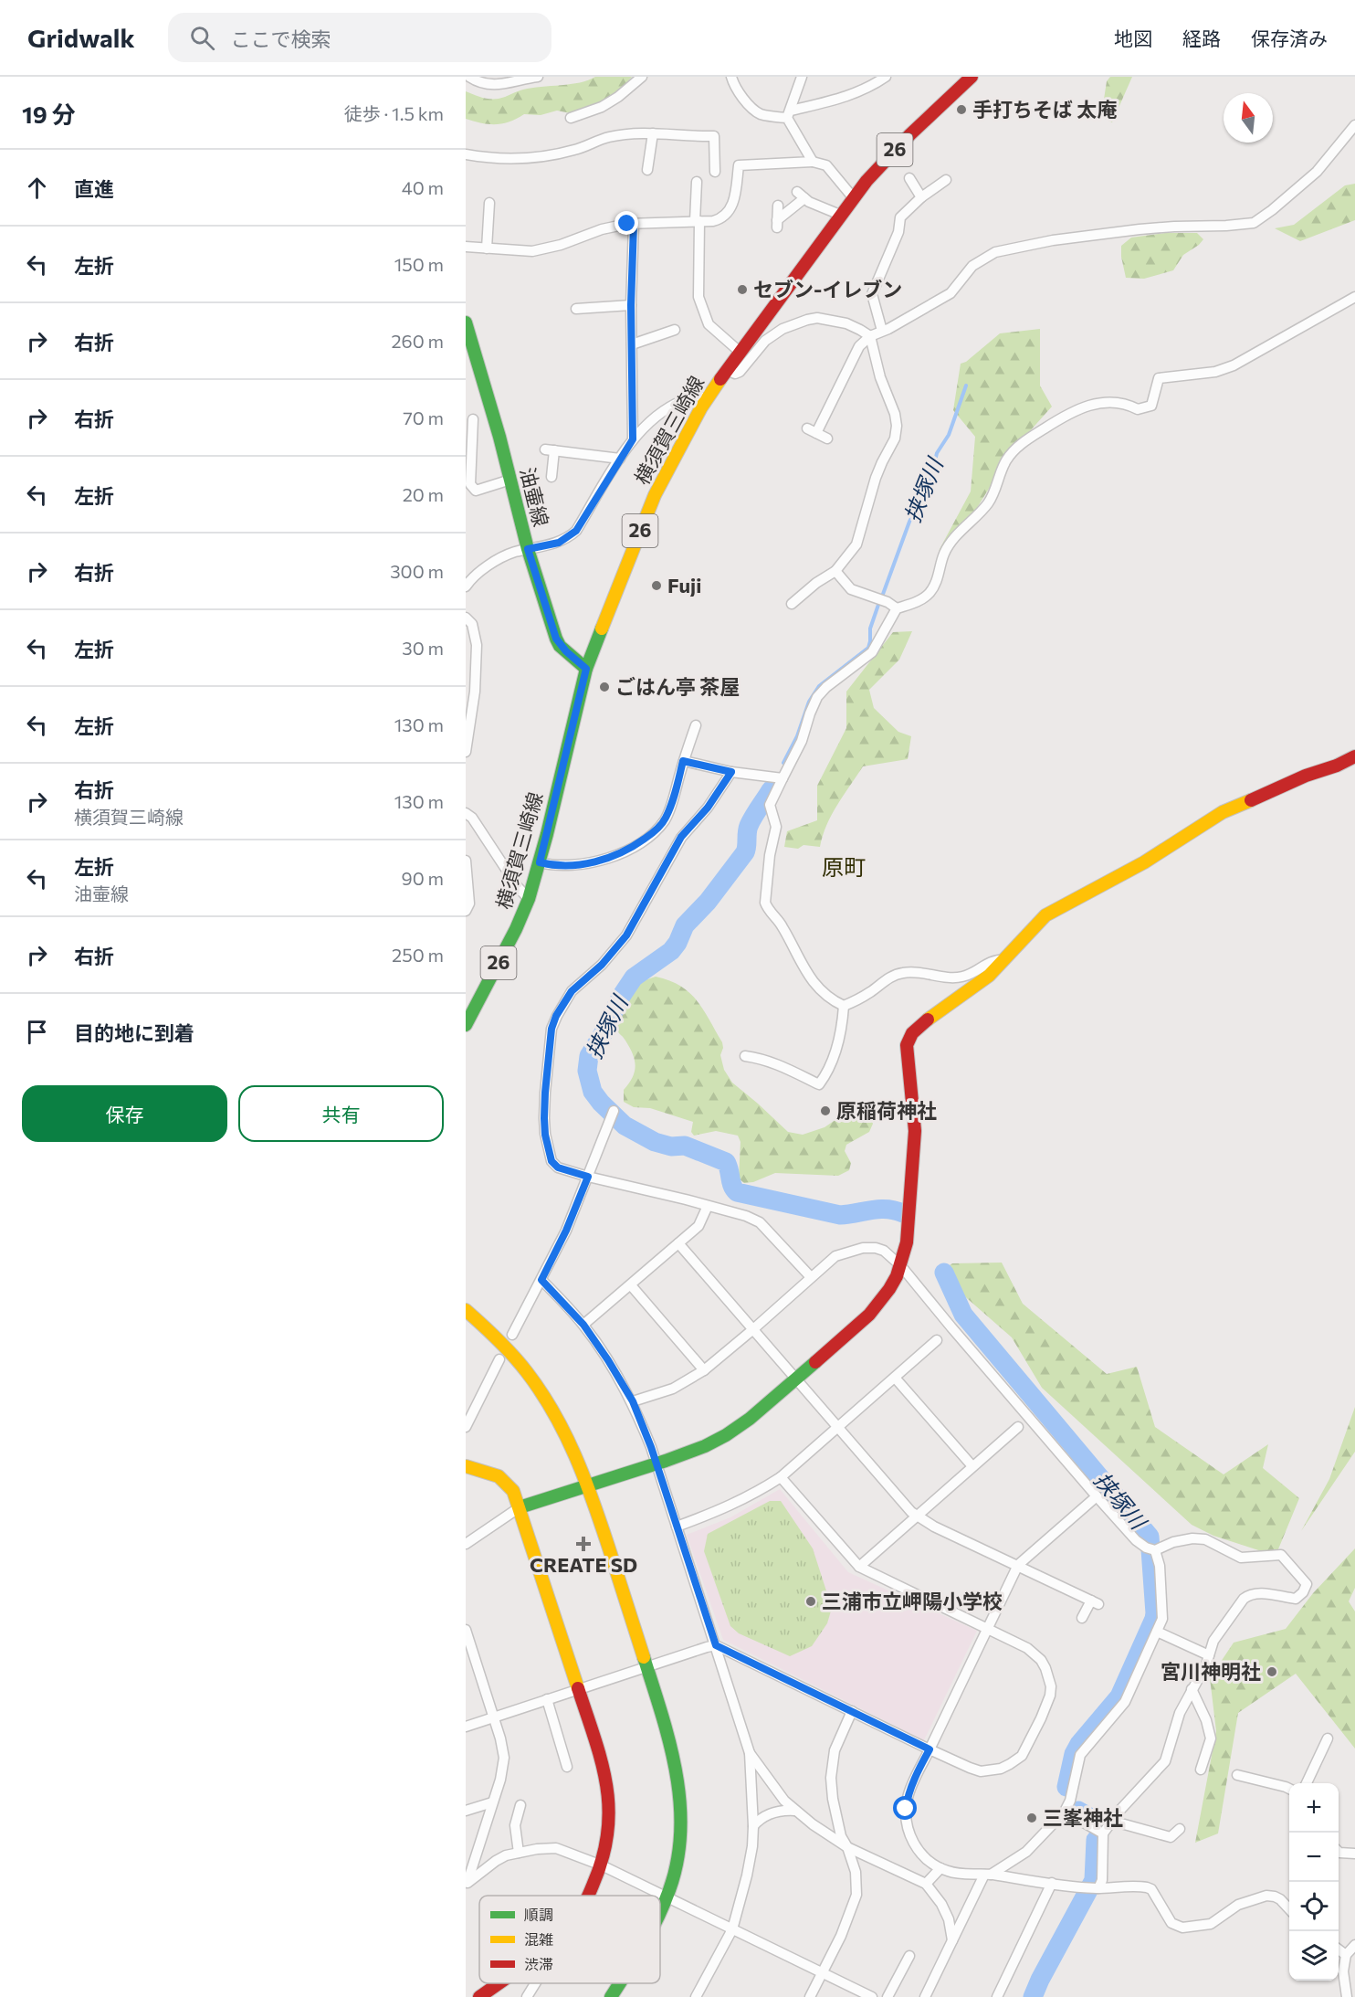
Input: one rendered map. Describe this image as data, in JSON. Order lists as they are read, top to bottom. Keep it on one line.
{"streets":{"street":["26","横須賀三崎線","油壷線"]},"crossings":[["横須賀三崎線","油壷線"]],"districts":["原町"],"water":["挟塚川"],"places":{"other":["手打ちそば 太庵","セブン-イレブン","Fuji","ごはん亭 茶屋","原稲荷神社","三浦市立岬陽小学校","宮川神明社","三峯神社"],"health":["CREATE SD"]},"legend":["順調","混雑","渋滞"],"north":"top","page":{"header":"Gridwalk","search":"ここで検索","nav":["地図","経路","保存済み"],"heading":["19 分","徒歩 · 1.5 km"],"list":[["直進","40 m"],["左折","150 m"],["右折","260 m"],["右折","70 m"],["左折","20 m"],["右折","300 m"],["左折","30 m"],["左折","130 m"],["右折","横須賀三崎線","130 m"],["左折","油壷線","90 m"],["右折","250 m"],"目的地に到着"],"buttons":["保存","共有"],"map_buttons":["+","−"]}}
